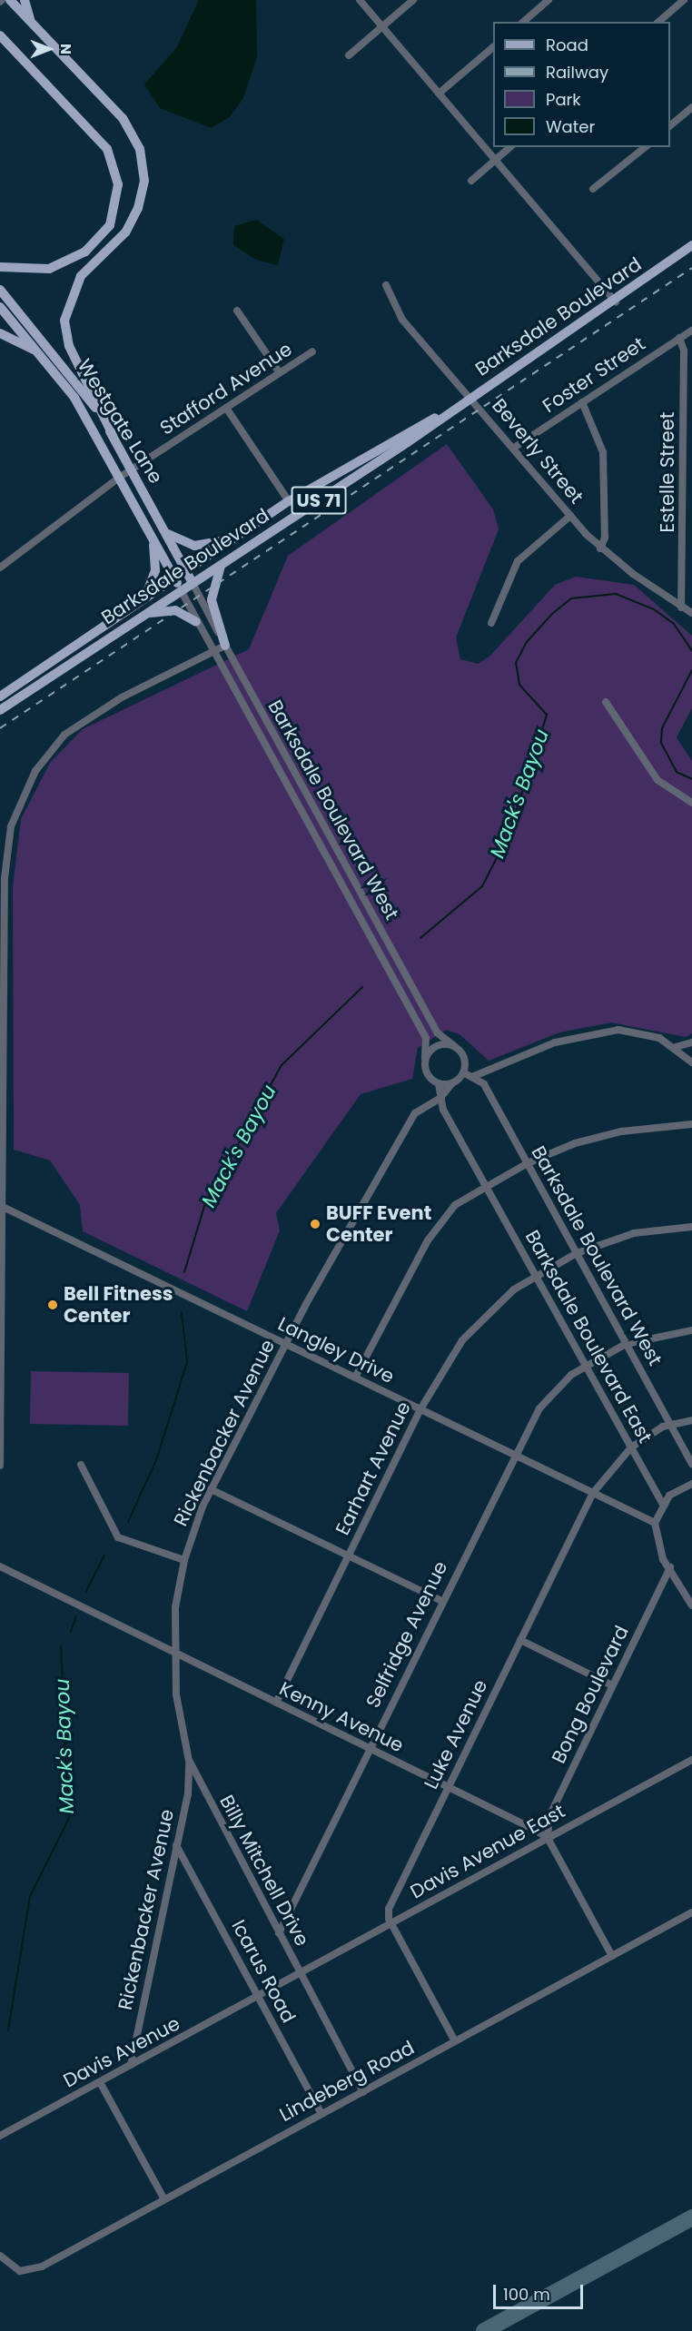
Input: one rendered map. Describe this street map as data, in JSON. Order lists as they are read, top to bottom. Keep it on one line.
{"streets":{"main road":["Barksdale Boulevard","Westgate Lane","US 71"],"street":["Foster Street","Stafford Avenue","Beverly Street","Estelle Street","Barksdale Boulevard West","Barksdale Boulevard East","Langley Drive","Rickenbacker Avenue","Earhart Avenue","Selfridge Avenue","Bong Boulevard","Kenny Avenue","Luke Avenue","Davis Avenue East","Billy Mitchell Drive","Icarus Road","Davis Avenue","Lindeberg Road"]},"crossings":[["Barksdale Boulevard","Westgate Lane"],["Barksdale Boulevard","Beverly Street"],["Barksdale Boulevard","Barksdale Boulevard West"],["Foster Street","Beverly Street"],["Foster Street","Estelle Street"],["Stafford Avenue","Westgate Lane"],["Westgate Lane","Barksdale Boulevard West"],["Beverly Street","Estelle Street"],["Barksdale Boulevard West","Barksdale Boulevard East"],["Barksdale Boulevard West","Rickenbacker Avenue"],["Barksdale Boulevard West","Earhart Avenue"],["Barksdale Boulevard West","Selfridge Avenue"],["Barksdale Boulevard West","Luke Avenue"],["Barksdale Boulevard East","Rickenbacker Avenue"],["Barksdale Boulevard East","Earhart Avenue"],["Barksdale Boulevard East","Selfridge Avenue"],["Barksdale Boulevard East","Luke Avenue"],["Langley Drive","Rickenbacker Avenue"],["Langley Drive","Earhart Avenue"],["Langley Drive","Selfridge Avenue"],["Langley Drive","Luke Avenue"],["Rickenbacker Avenue","Kenny Avenue"],["Rickenbacker Avenue","Billy Mitchell Drive"],["Rickenbacker Avenue","Icarus Road"],["Rickenbacker Avenue","Davis Avenue"],["Earhart Avenue","Kenny Avenue"],["Selfridge Avenue","Kenny Avenue"],["Selfridge Avenue","Billy Mitchell Drive"],["Bong Boulevard","Kenny Avenue"],["Bong Boulevard","Davis Avenue East"],["Kenny Avenue","Luke Avenue"],["Kenny Avenue","Davis Avenue East"],["Kenny Avenue","Billy Mitchell Drive"],["Luke Avenue","Davis Avenue East"],["Davis Avenue East","Billy Mitchell Drive"],["Davis Avenue East","Davis Avenue"],["Billy Mitchell Drive","Davis Avenue"],["Billy Mitchell Drive","Lindeberg Road"],["Icarus Road","Davis Avenue"],["Icarus Road","Lindeberg Road"]],"water":["Mack's Bayou"],"places":["BUFF Event Center","Bell Fitness Center"],"legend":["Road","Railway","Park","Water"],"scale_bar":"100 m","north":"right"}
